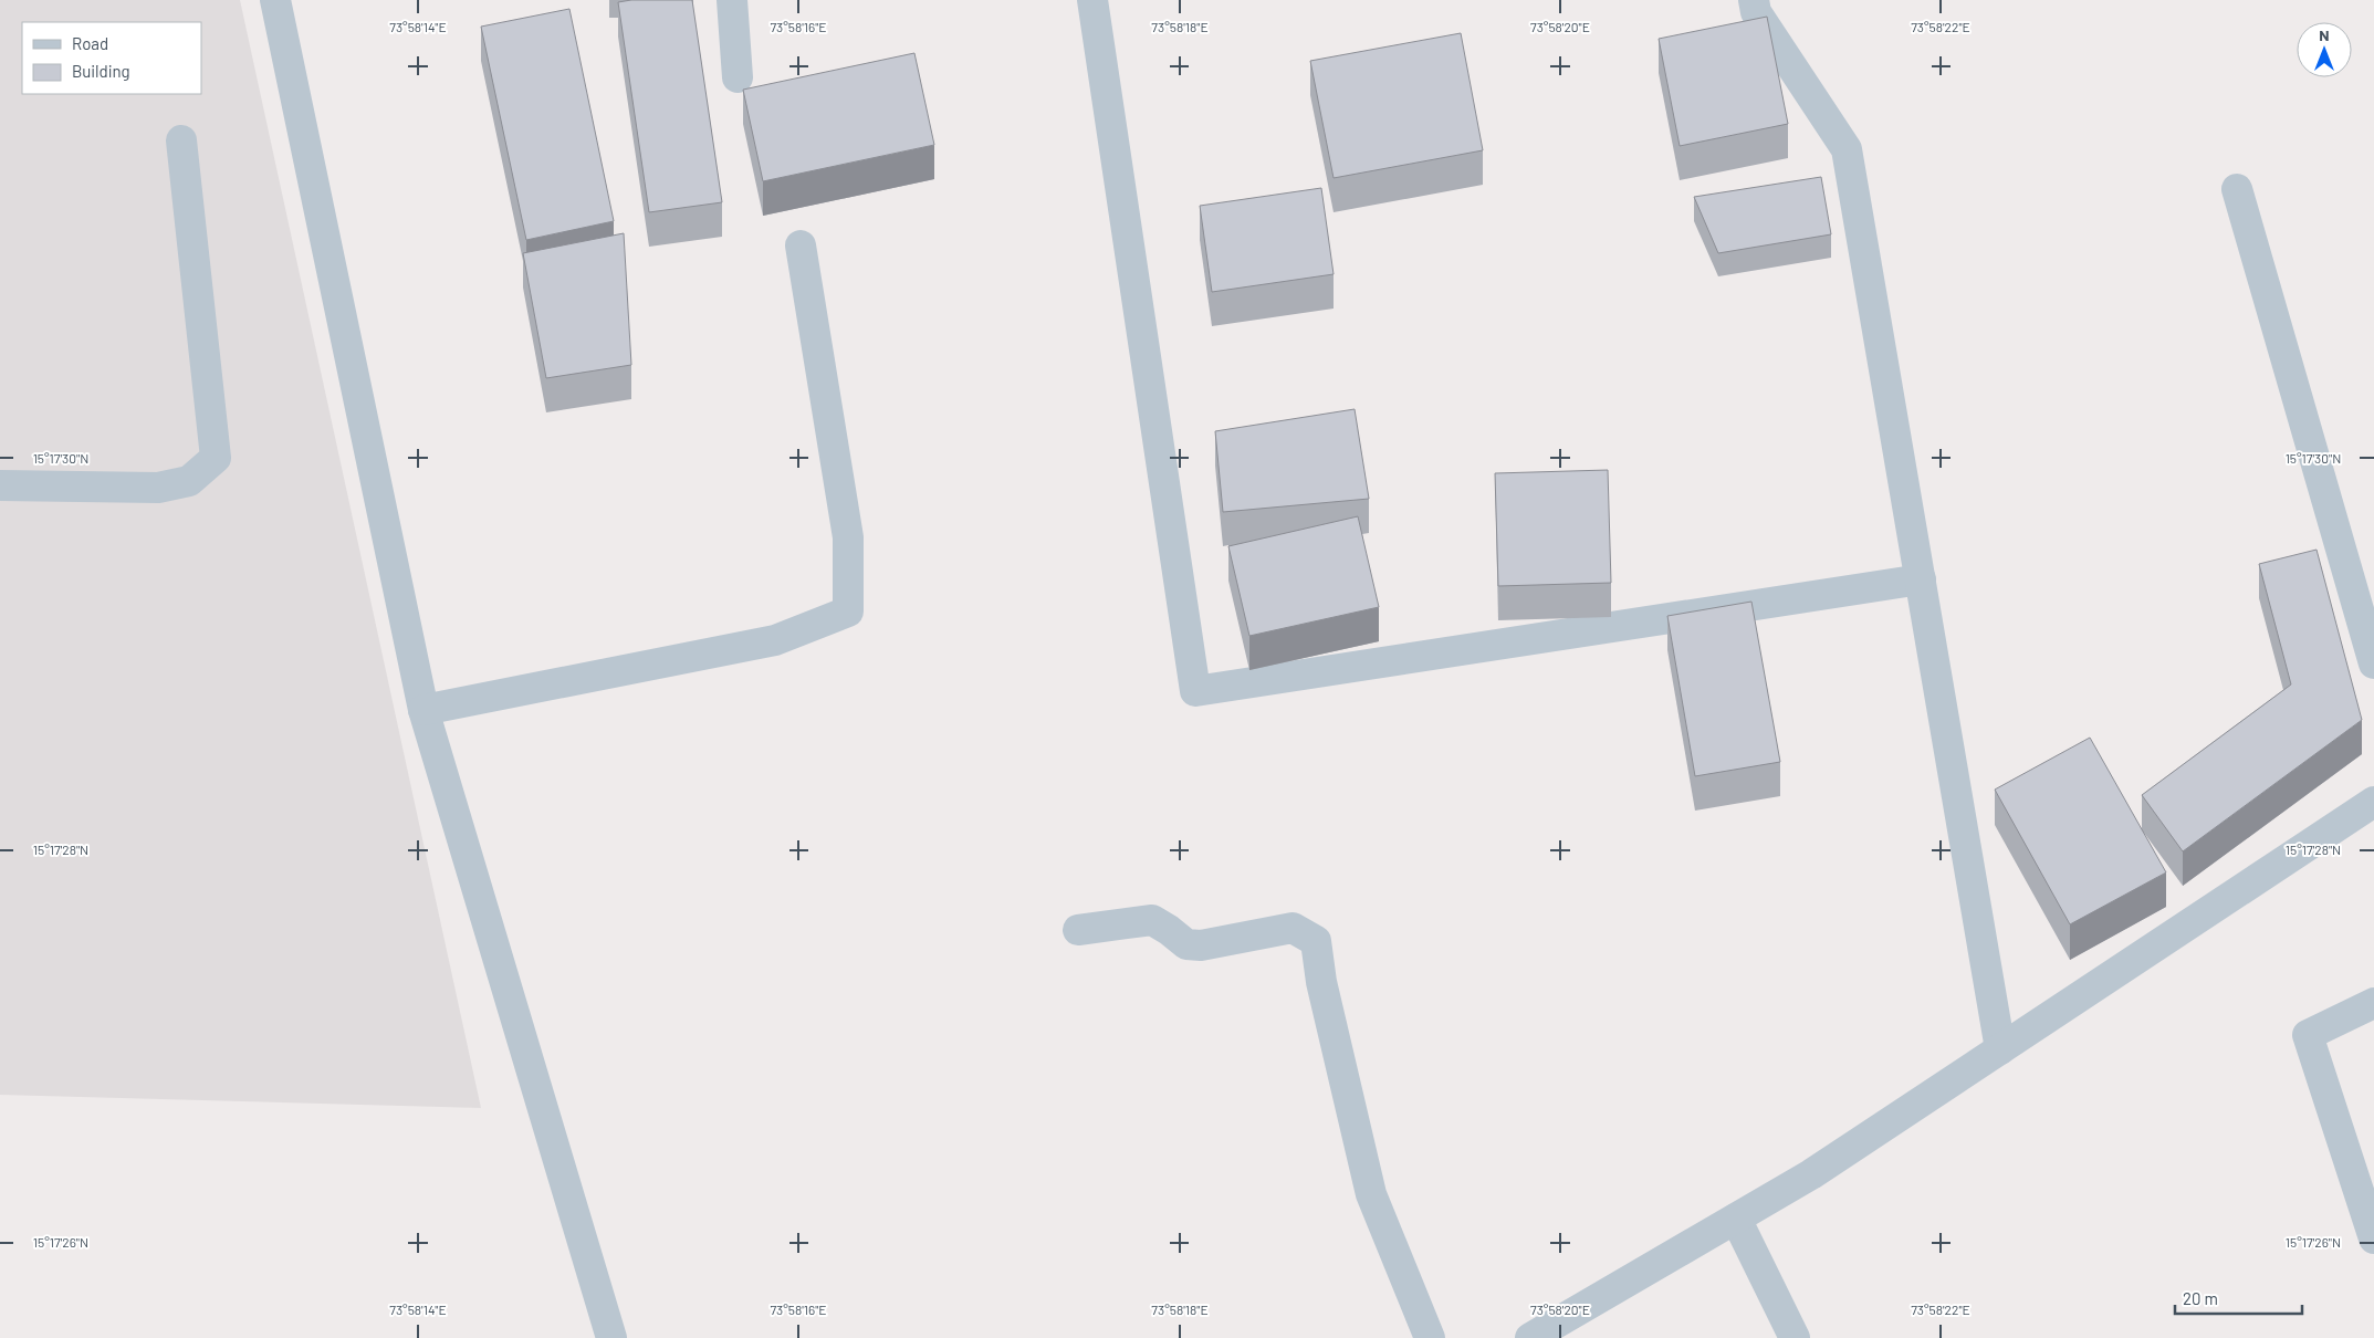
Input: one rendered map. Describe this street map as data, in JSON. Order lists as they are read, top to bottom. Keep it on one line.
{"legend":["Road","Building"],"scale_bar":"20 m","north":"top","coordinates":["73°58'14\"E","73°58'16\"E","73°58'18\"E","73°58'20\"E","73°58'22\"E","15°17'30\"N","15°17'28\"N","15°17'26\"N"]}
